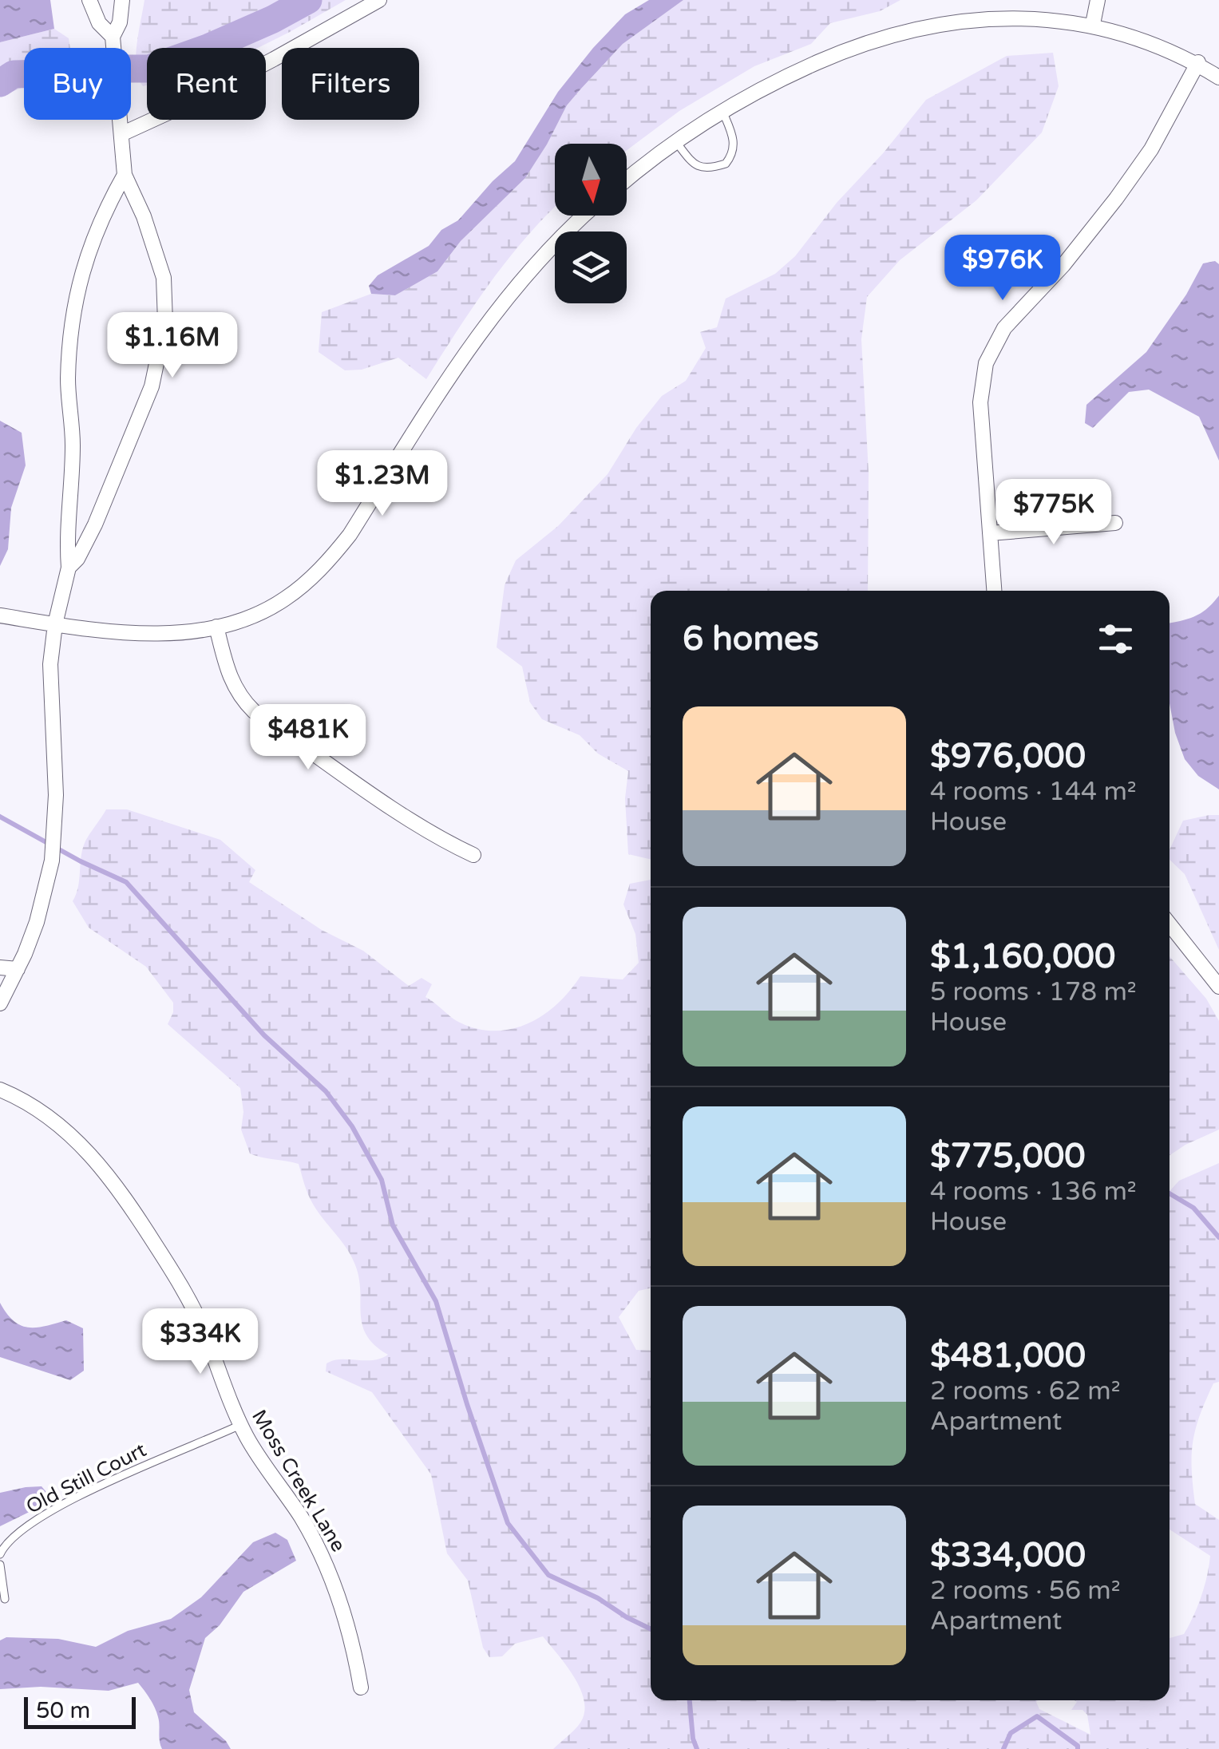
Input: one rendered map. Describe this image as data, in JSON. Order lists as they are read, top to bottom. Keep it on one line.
{"streets":{"street":["Moss Creek Lane"],"lane":["Old Still Court"]},"crossings":[["Old Still Court","Moss Creek Lane"]],"scale_bar":"50 m","north":"bottom","page":{"chip":["Buy","Rent","Filters"],"price":["$976K","$1.16M","$1.23M","$775K","$481K","$334K"],"heading":"6 homes","list":[{"name":"$976,000","note":"4 rooms · 144 m² · House"},{"name":"$1,160,000","note":"5 rooms · 178 m² · House"},{"name":"$775,000","note":"4 rooms · 136 m² · House"},{"name":"$481,000","note":"2 rooms · 62 m² · Apartment"},{"name":"$334,000","note":"2 rooms · 56 m² · Apartment"}],"scale":"50 m"}}
